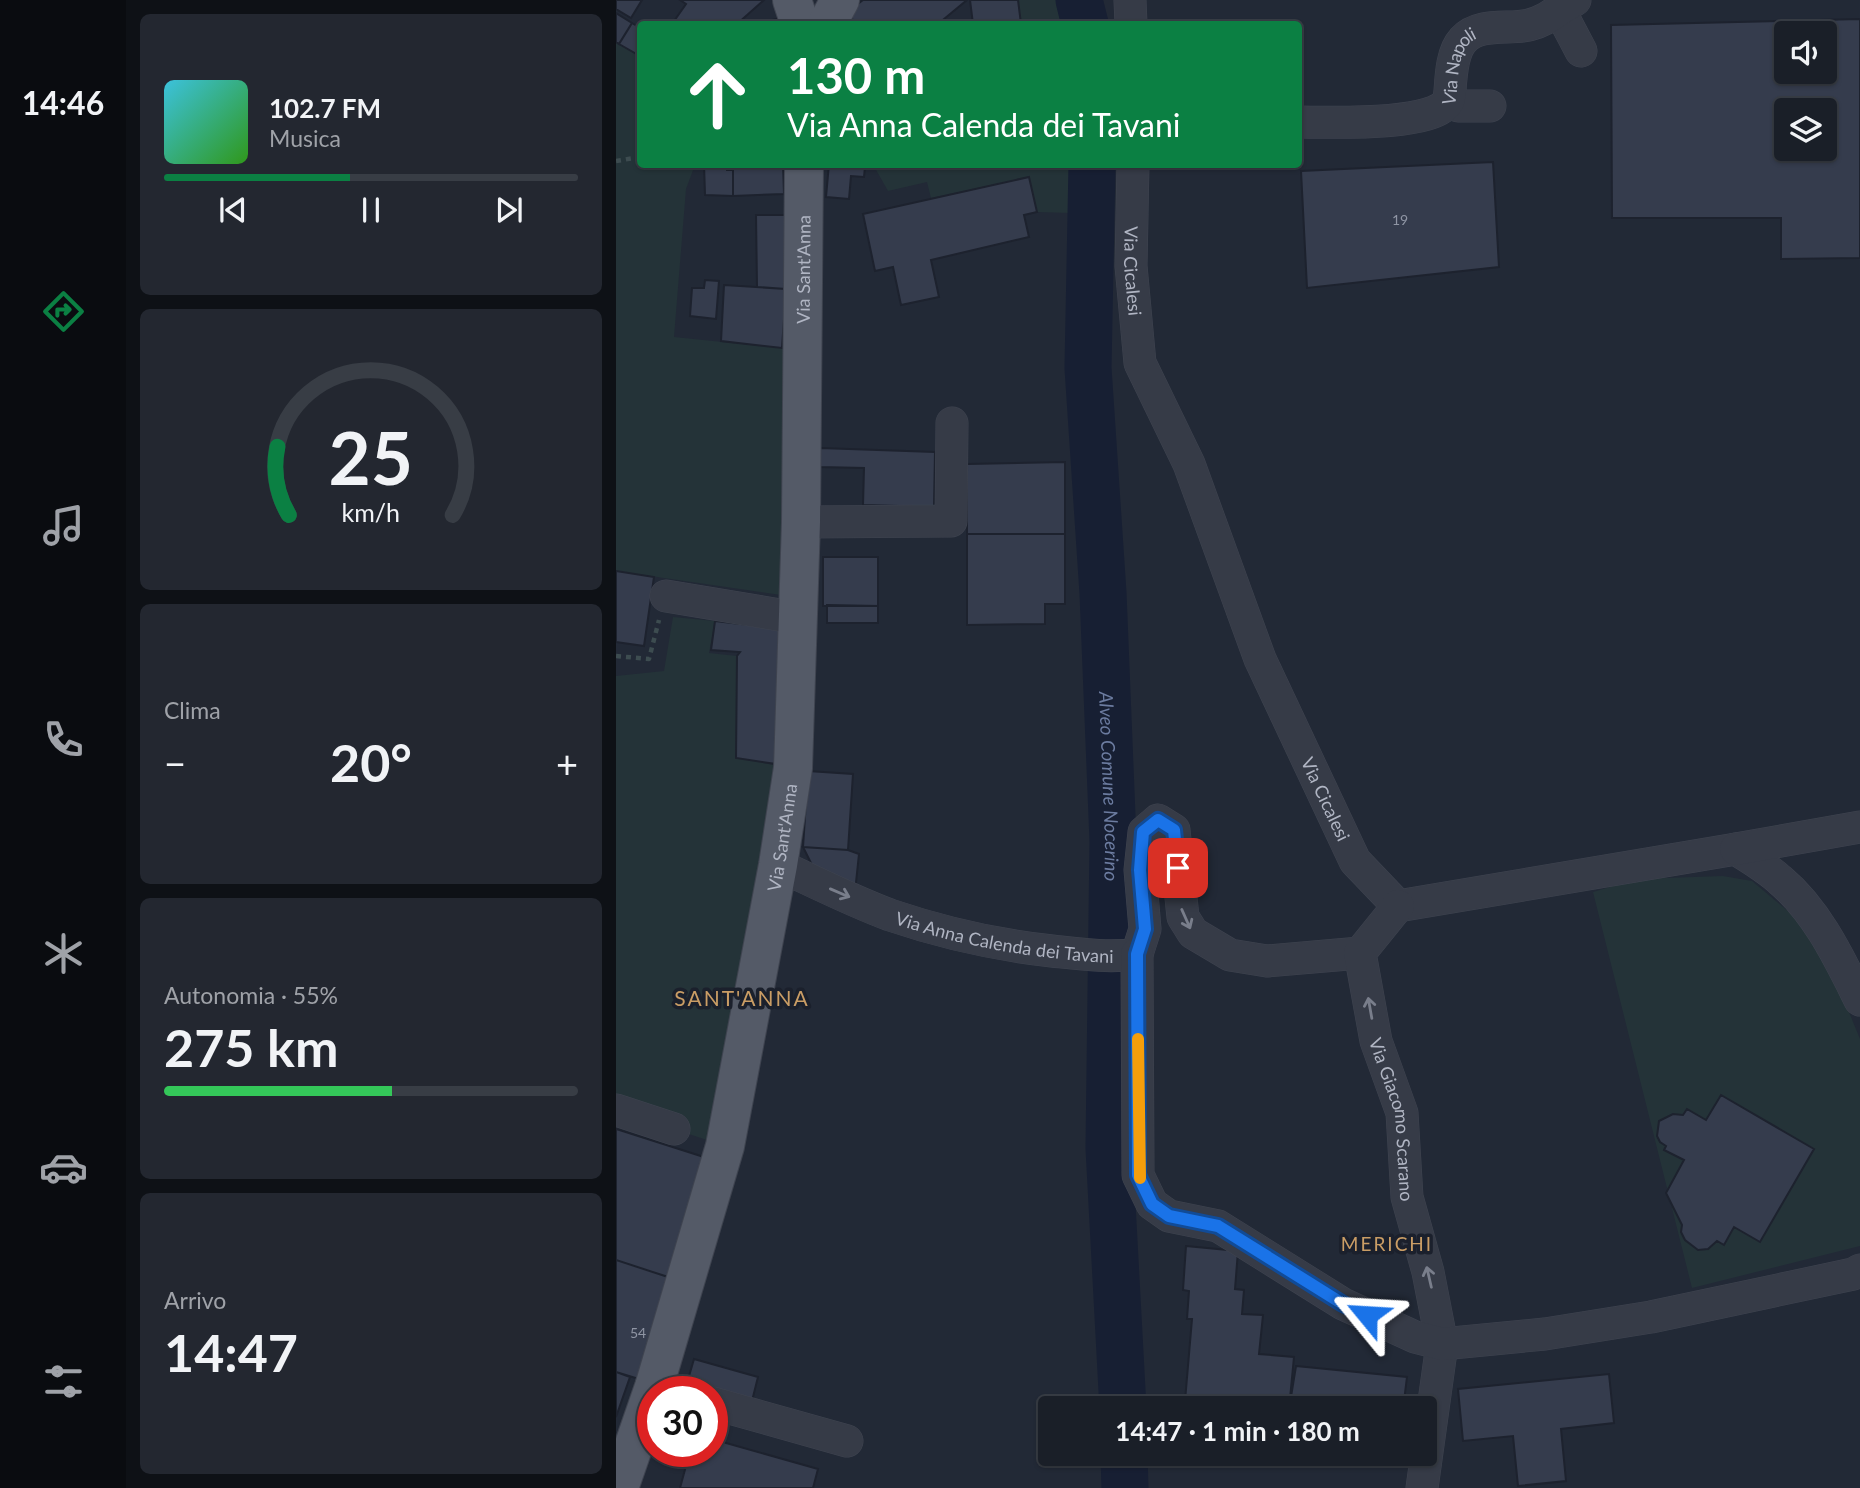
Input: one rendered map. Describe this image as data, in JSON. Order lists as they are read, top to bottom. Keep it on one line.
{"streets":{"main road":["Via Sant'Anna"],"street":["Via Napoli","Via Cicalesi","Via Anna Calenda dei Tavani","Via Giacomo Scarano"]},"crossings":[["Via Sant'Anna","Via Anna Calenda dei Tavani"],["Via Anna Calenda dei Tavani","Via Giacomo Scarano"]],"one_way":["Via Giacomo Scarano"],"districts":["SANT'ANNA","MERICHI"],"water":["Alveo Comune Nocerino"],"house_numbers":["19","54"],"page":{"tabs":"14:46","turn":["130 m","Via Anna Calenda dei Tavani"],"song":["102.7 FM","Musica"],"tile":["Clima",["Autonomia · 55%","275 km"],["Arrivo","14:47"]],"heat":["−","20°","+"],"limit":"30","trip":"14:47 · 1 min · 180 m","gauge":["25","km/h"]}}
